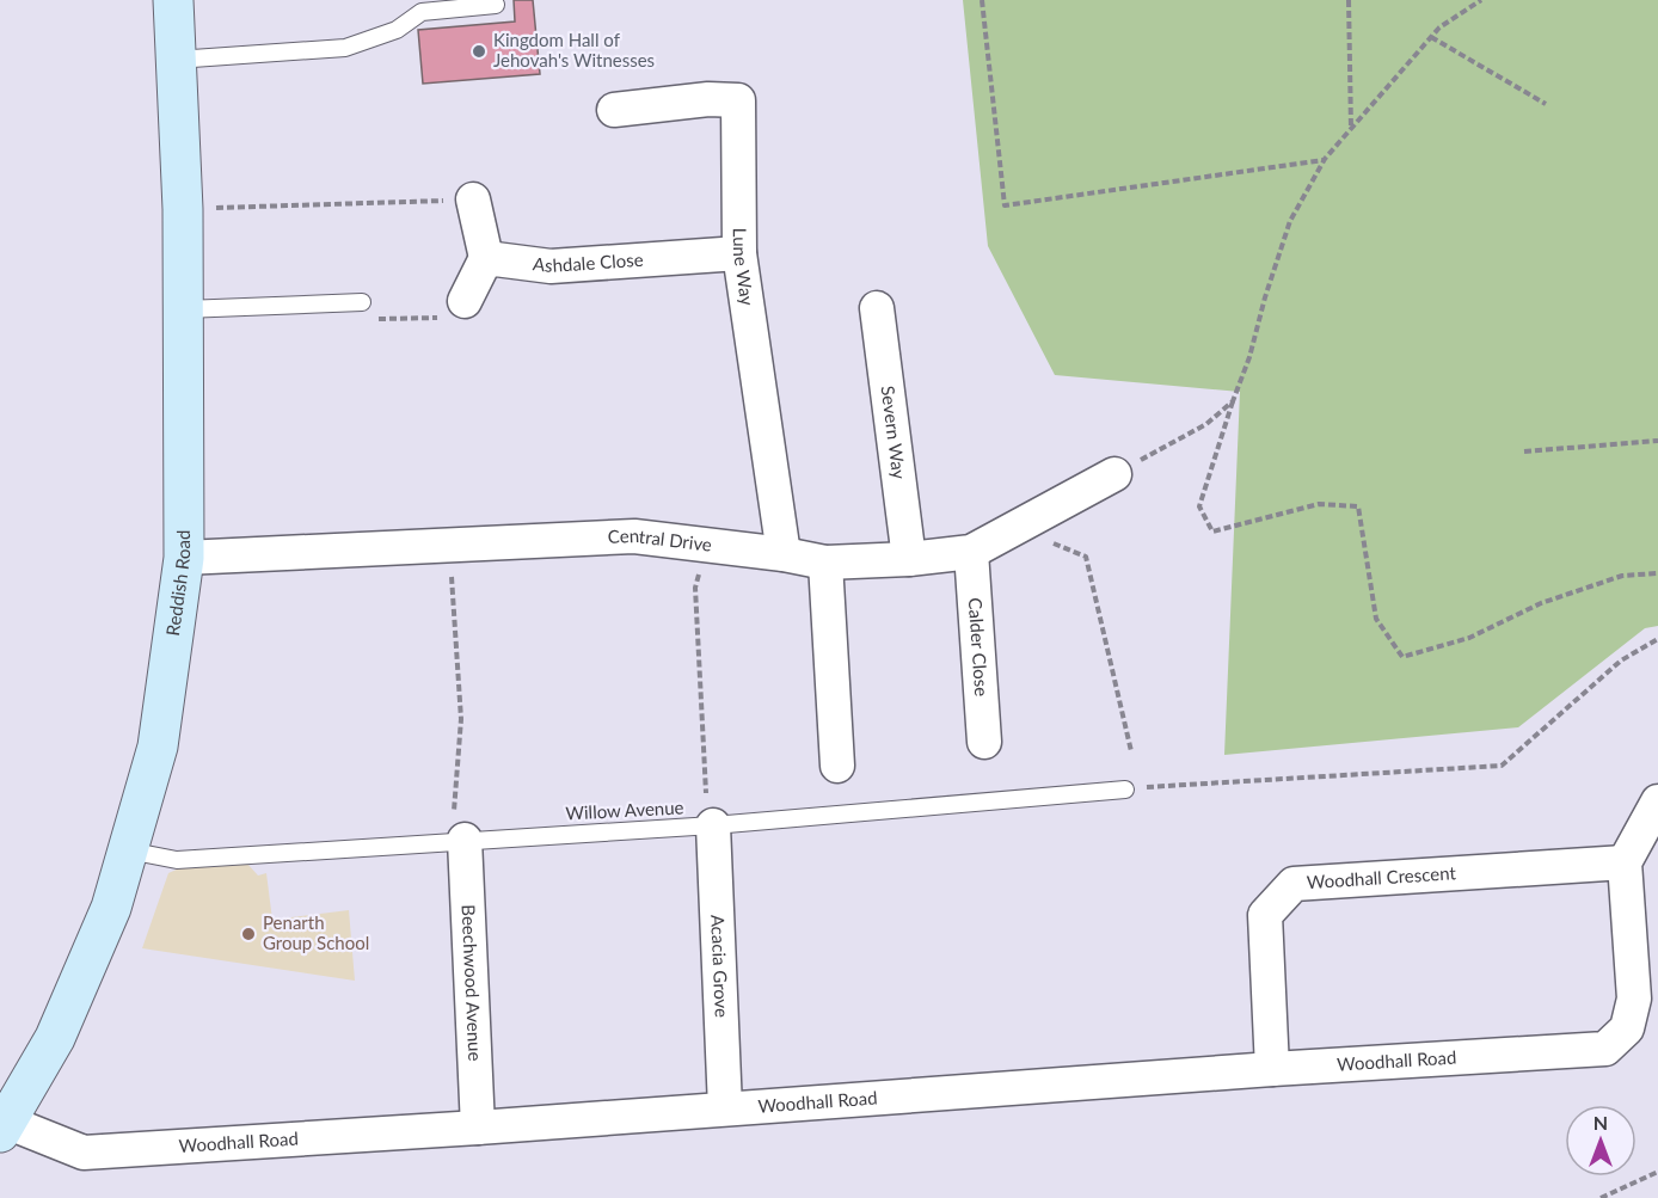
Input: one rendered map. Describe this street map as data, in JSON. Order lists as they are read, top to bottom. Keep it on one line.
{"streets":{"main road":["Reddish Road"],"street":["Ashdale Close","Lune Way","Severn Way","Central Drive","Calder Close","Woodhall Crescent","Acacia Grove","Beechwood Avenue","Woodhall Road"],"lane":["Willow Avenue"]},"crossings":[["Ashdale Close","Lune Way"],["Lune Way","Central Drive"],["Severn Way","Central Drive"],["Central Drive","Reddish Road"],["Central Drive","Calder Close"],["Reddish Road","Willow Avenue"],["Reddish Road","Woodhall Road"],["Willow Avenue","Acacia Grove"],["Willow Avenue","Beechwood Avenue"],["Woodhall Crescent","Woodhall Road"],["Acacia Grove","Woodhall Road"],["Beechwood Avenue","Woodhall Road"]],"places":["Kingdom Hall of Jehovah's Witnesses","Penarth Group School"],"north":"top"}
